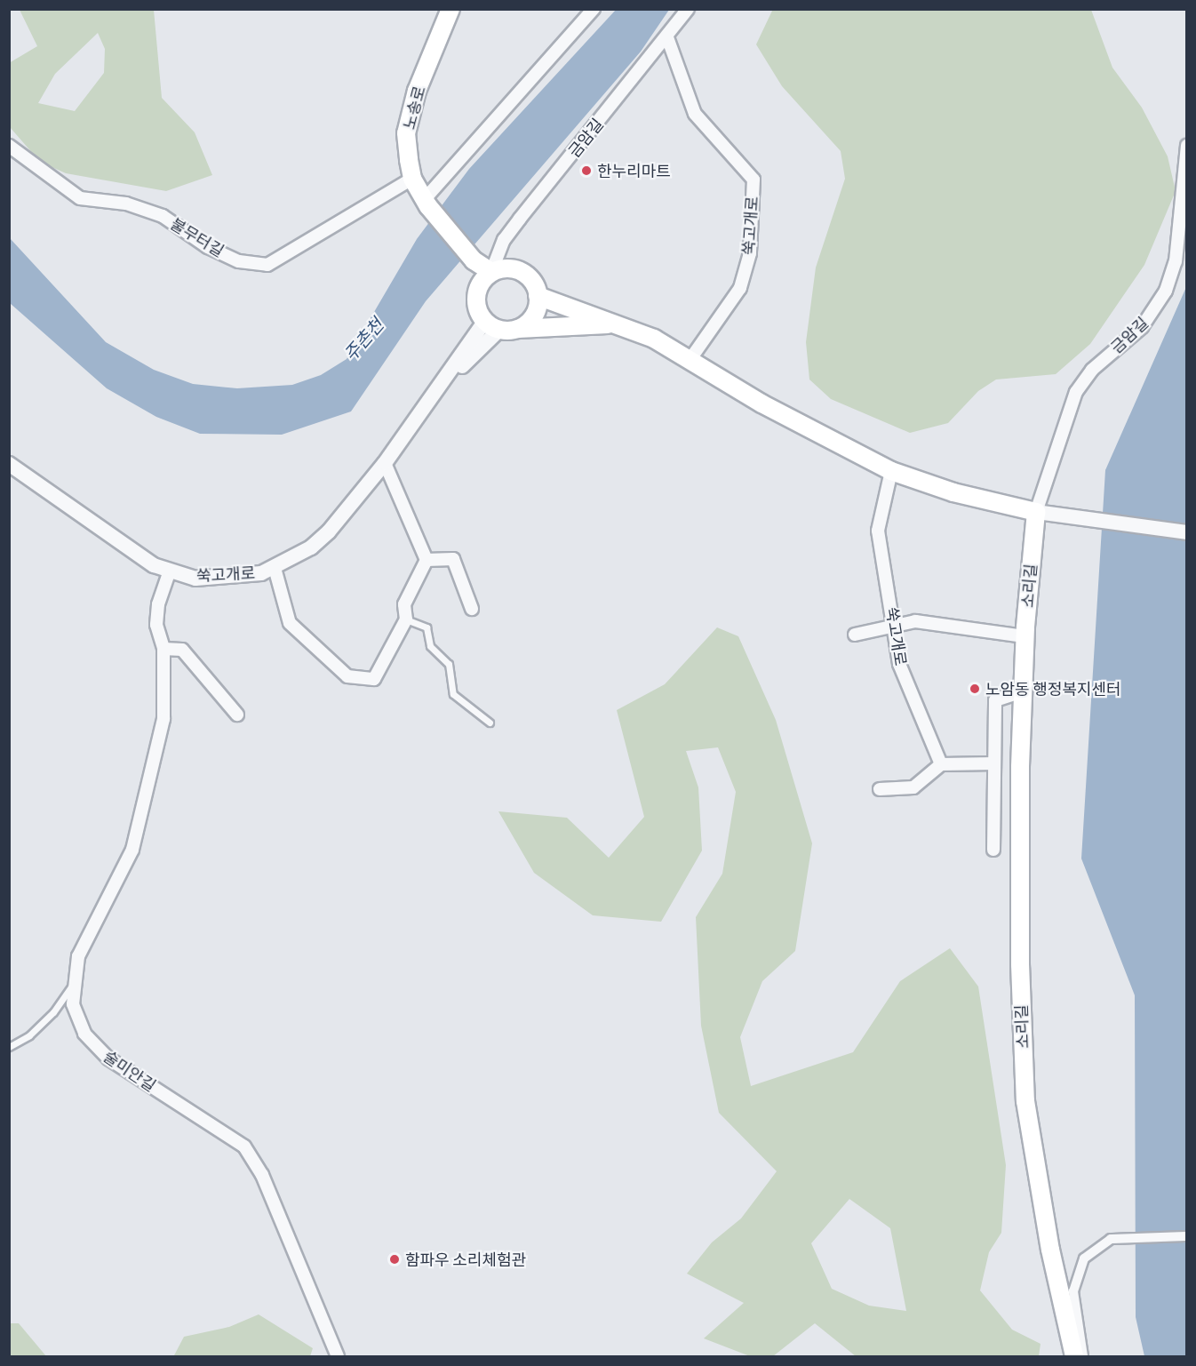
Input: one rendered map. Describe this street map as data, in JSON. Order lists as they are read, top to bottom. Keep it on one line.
{"streets":{"main road":["노송로","소리길"],"street":["금암길","쑥고개로","불무터길","술미안길"]},"crossings":[["노송로","금암길"],["노송로","쑥고개로"],["노송로","불무터길"],["금암길","쑥고개로"],["금암길","소리길"],["쑥고개로","술미안길"]],"water":["주촌천"],"places":["한누리마트","노암동 행정복지센터","함파우 소리체험관"]}
